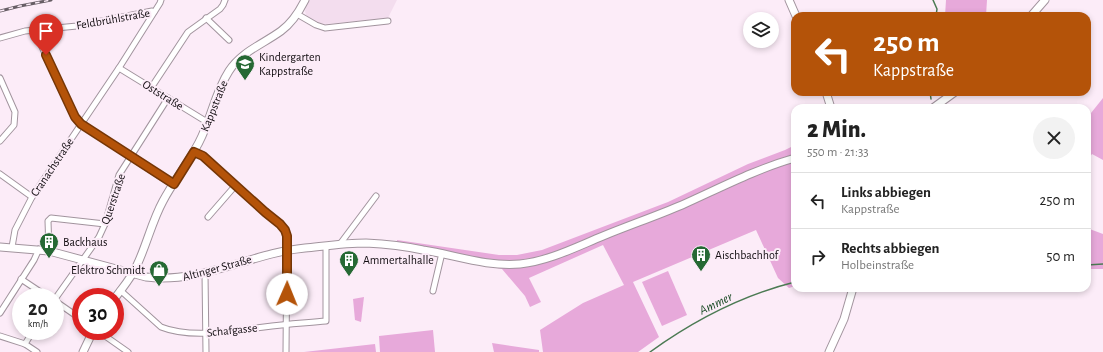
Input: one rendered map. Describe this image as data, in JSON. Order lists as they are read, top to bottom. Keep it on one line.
{"streets":{"street":["Feldbrühlstraße","Oststraße","Kappstraße","Cranachstraße","Querstraße","Altinger Straße","Schafgasse"]},"crossings":[["Feldbrühlstraße","Cranachstraße"],["Oststraße","Kappstraße"],["Oststraße","Cranachstraße"],["Oststraße","Querstraße"],["Kappstraße","Altinger Straße"],["Cranachstraße","Altinger Straße"],["Querstraße","Altinger Straße"],["Altinger Straße","Schafgasse"]],"water":["Ammer"],"places":{"school or university":["Kindergarten Kappstraße"],"building":["Backhaus","Aischbachhof","Ammertalhalle"],"shop":["Elektro Schmidt"]},"page":{"turn":["250 m","Kappstraße"],"heading":["2 Min.","550 m · 21:33"],"list":[{"name":"Links abbiegen","note":"Kappstraße","value":"250 m"},{"name":"Rechts abbiegen","note":"Holbeinstraße","value":"50 m"}],"speed":"20 km/h","limit":"30"}}
